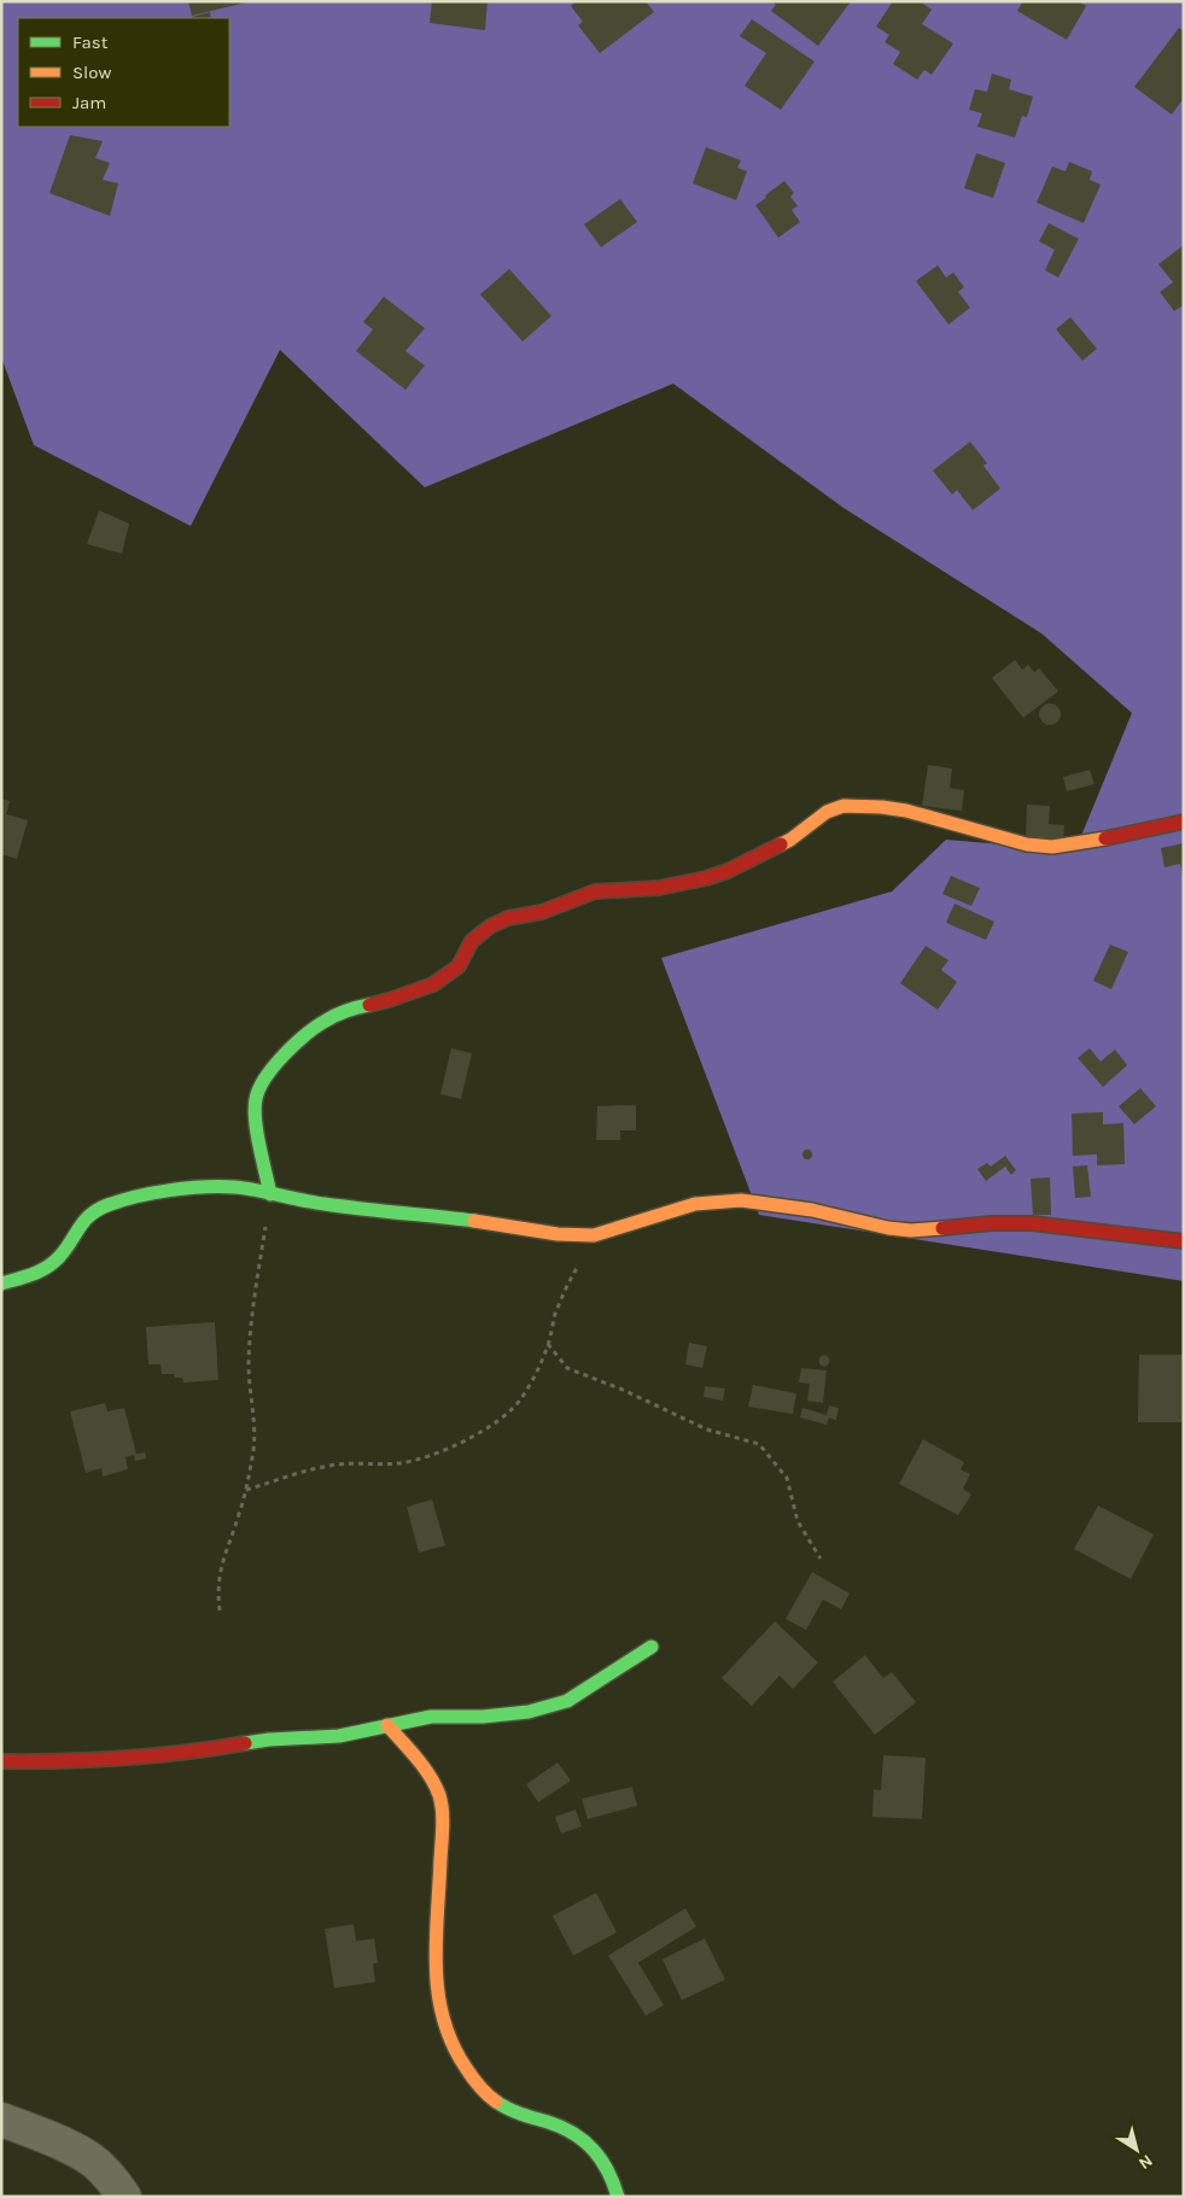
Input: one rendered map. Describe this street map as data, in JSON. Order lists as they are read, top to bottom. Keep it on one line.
{"legend":["Fast","Slow","Jam"],"north":"bottom right"}
